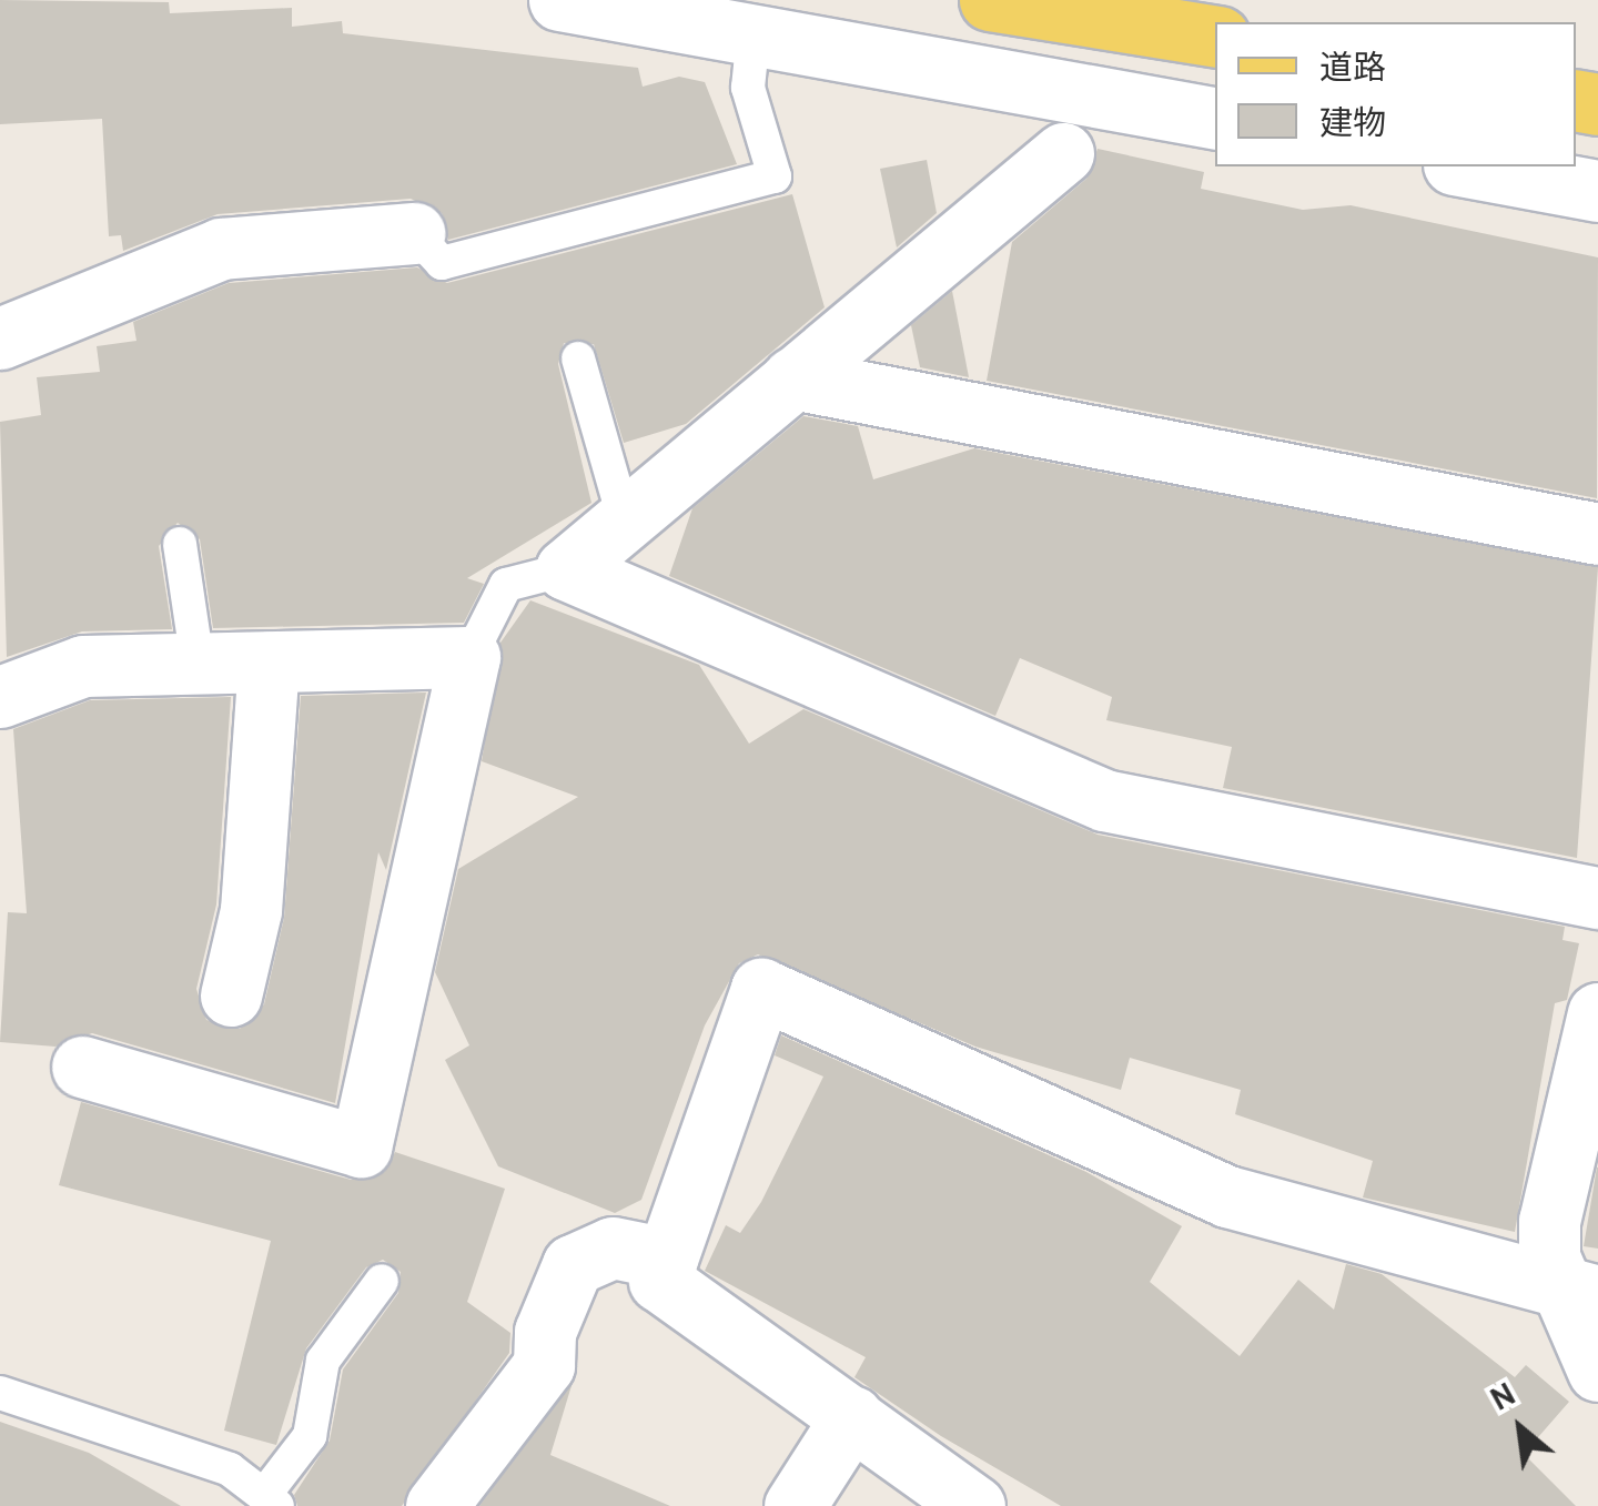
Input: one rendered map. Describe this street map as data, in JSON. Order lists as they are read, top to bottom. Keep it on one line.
{"legend":["道路","建物"],"north":"top left"}
